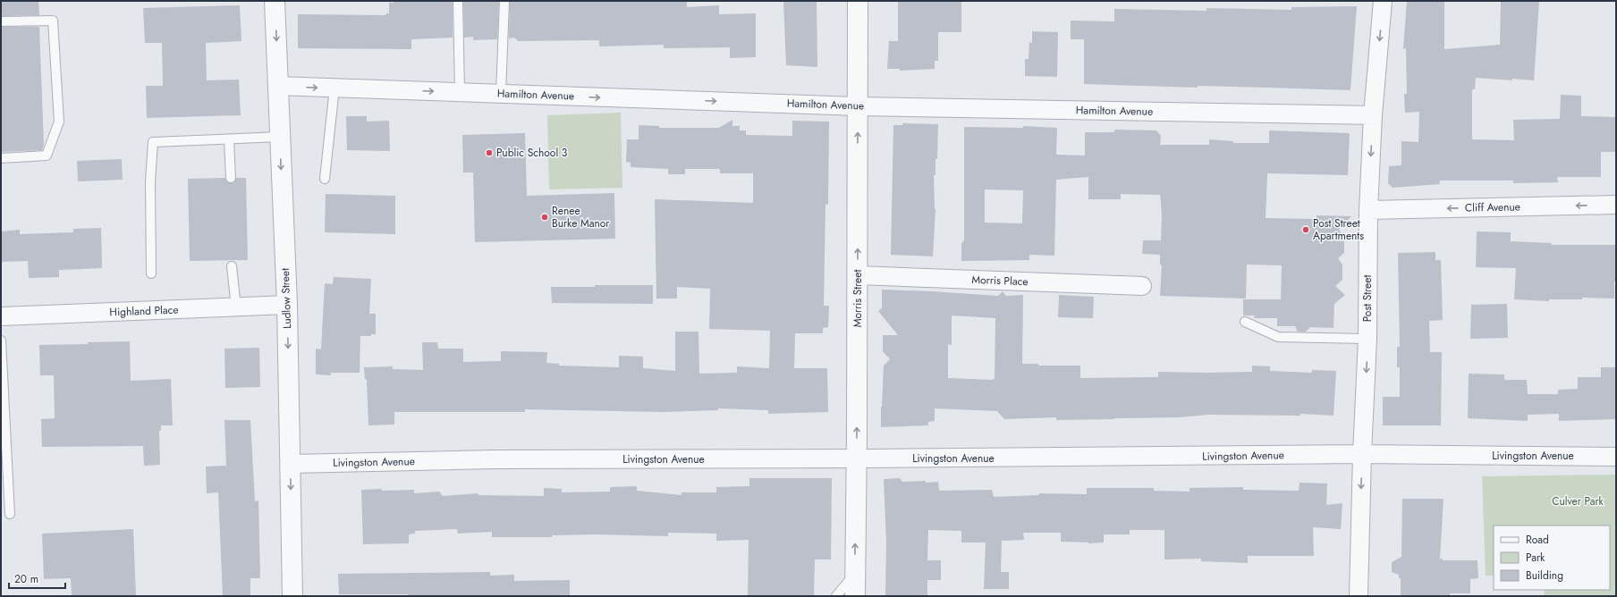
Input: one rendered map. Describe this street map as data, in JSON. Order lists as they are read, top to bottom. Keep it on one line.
{"streets":{"street":["Hamilton Avenue","Cliff Avenue","Morris Place","Ludlow Street","Morris Street","Post Street","Highland Place","Livingston Avenue"]},"crossings":[["Hamilton Avenue","Ludlow Street"],["Hamilton Avenue","Morris Street"],["Hamilton Avenue","Post Street"],["Cliff Avenue","Post Street"],["Morris Place","Morris Street"],["Ludlow Street","Highland Place"],["Ludlow Street","Livingston Avenue"],["Morris Street","Livingston Avenue"],["Post Street","Livingston Avenue"]],"one_way":["Hamilton Avenue","Cliff Avenue","Ludlow Street","Morris Street","Post Street"],"parks":["Culver Park"],"places":["Public School 3","Renee Burke Manor","Post Street Apartments"],"legend":["Road","Park","Building"],"scale_bar":"20 m"}
